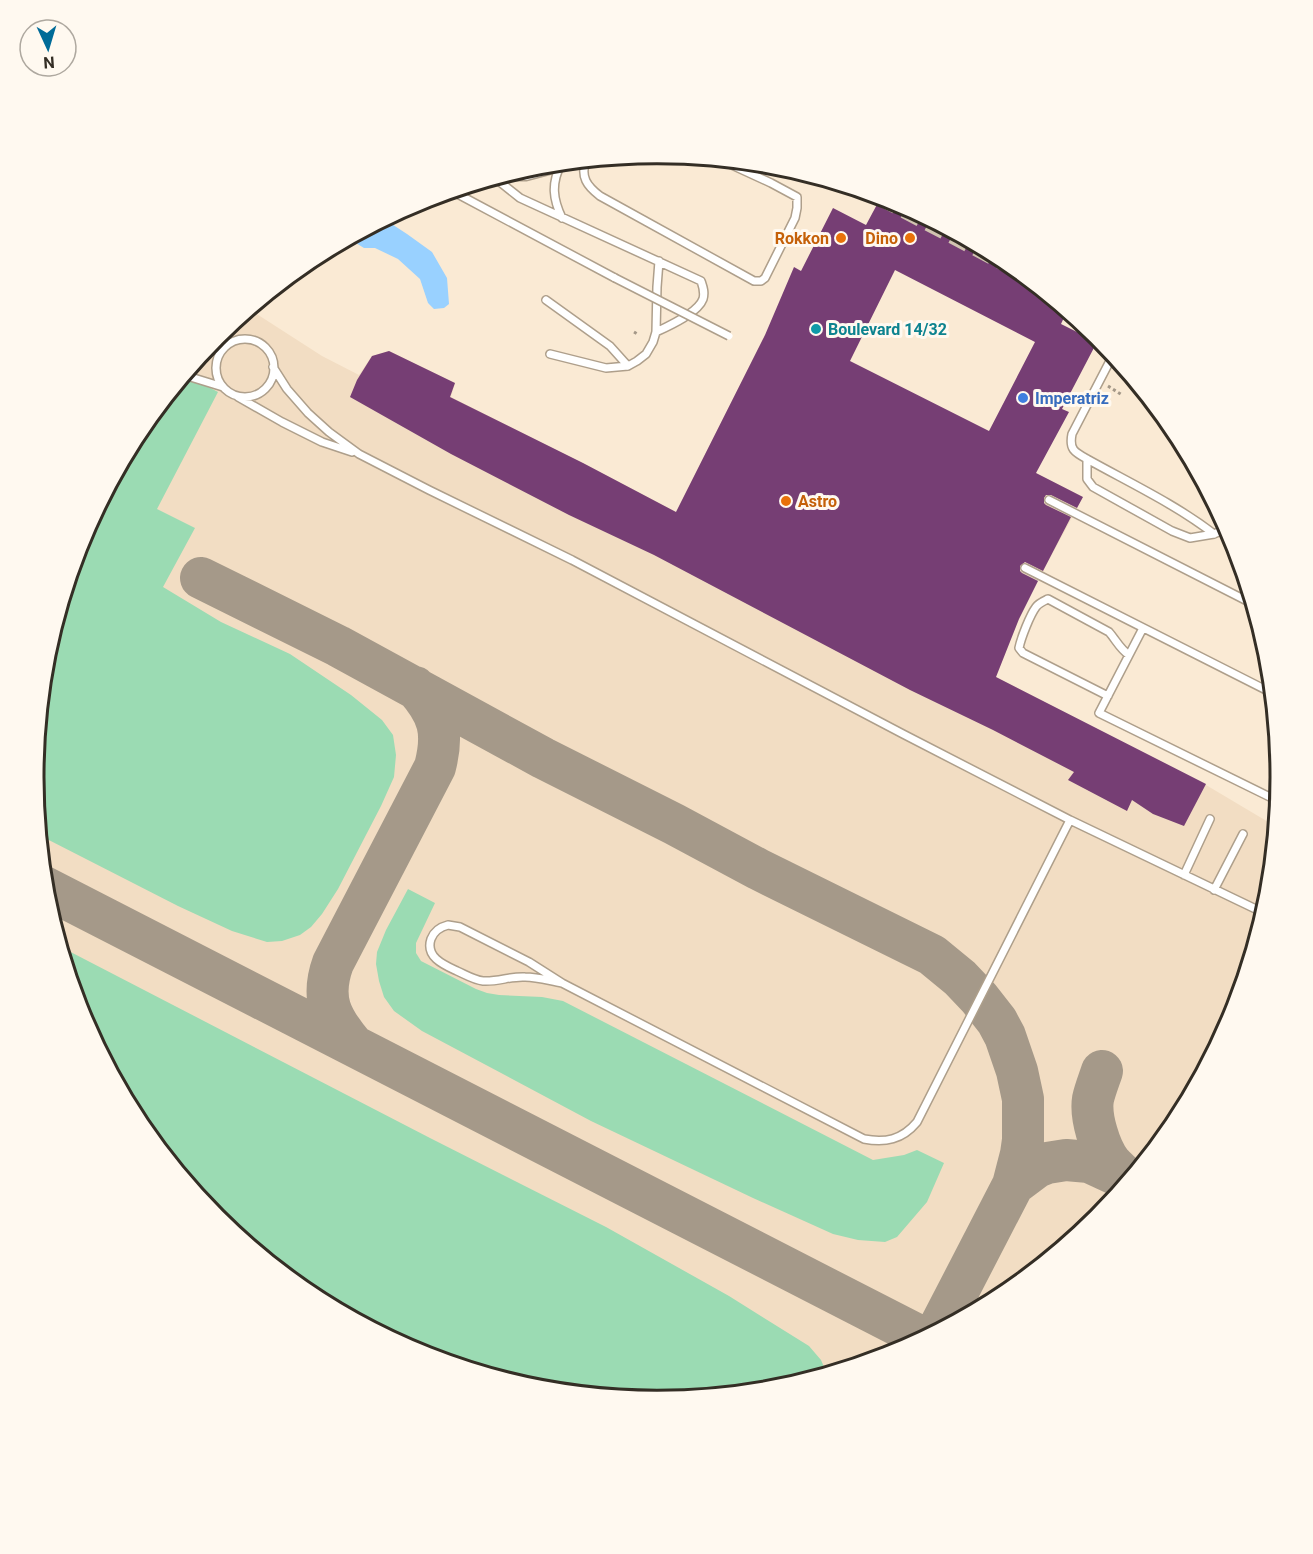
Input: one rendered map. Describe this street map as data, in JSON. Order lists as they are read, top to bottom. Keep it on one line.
{"places":["Rokkon","Dino","Boulevard 14/32","Imperatriz","Astro"],"north":"bottom"}
